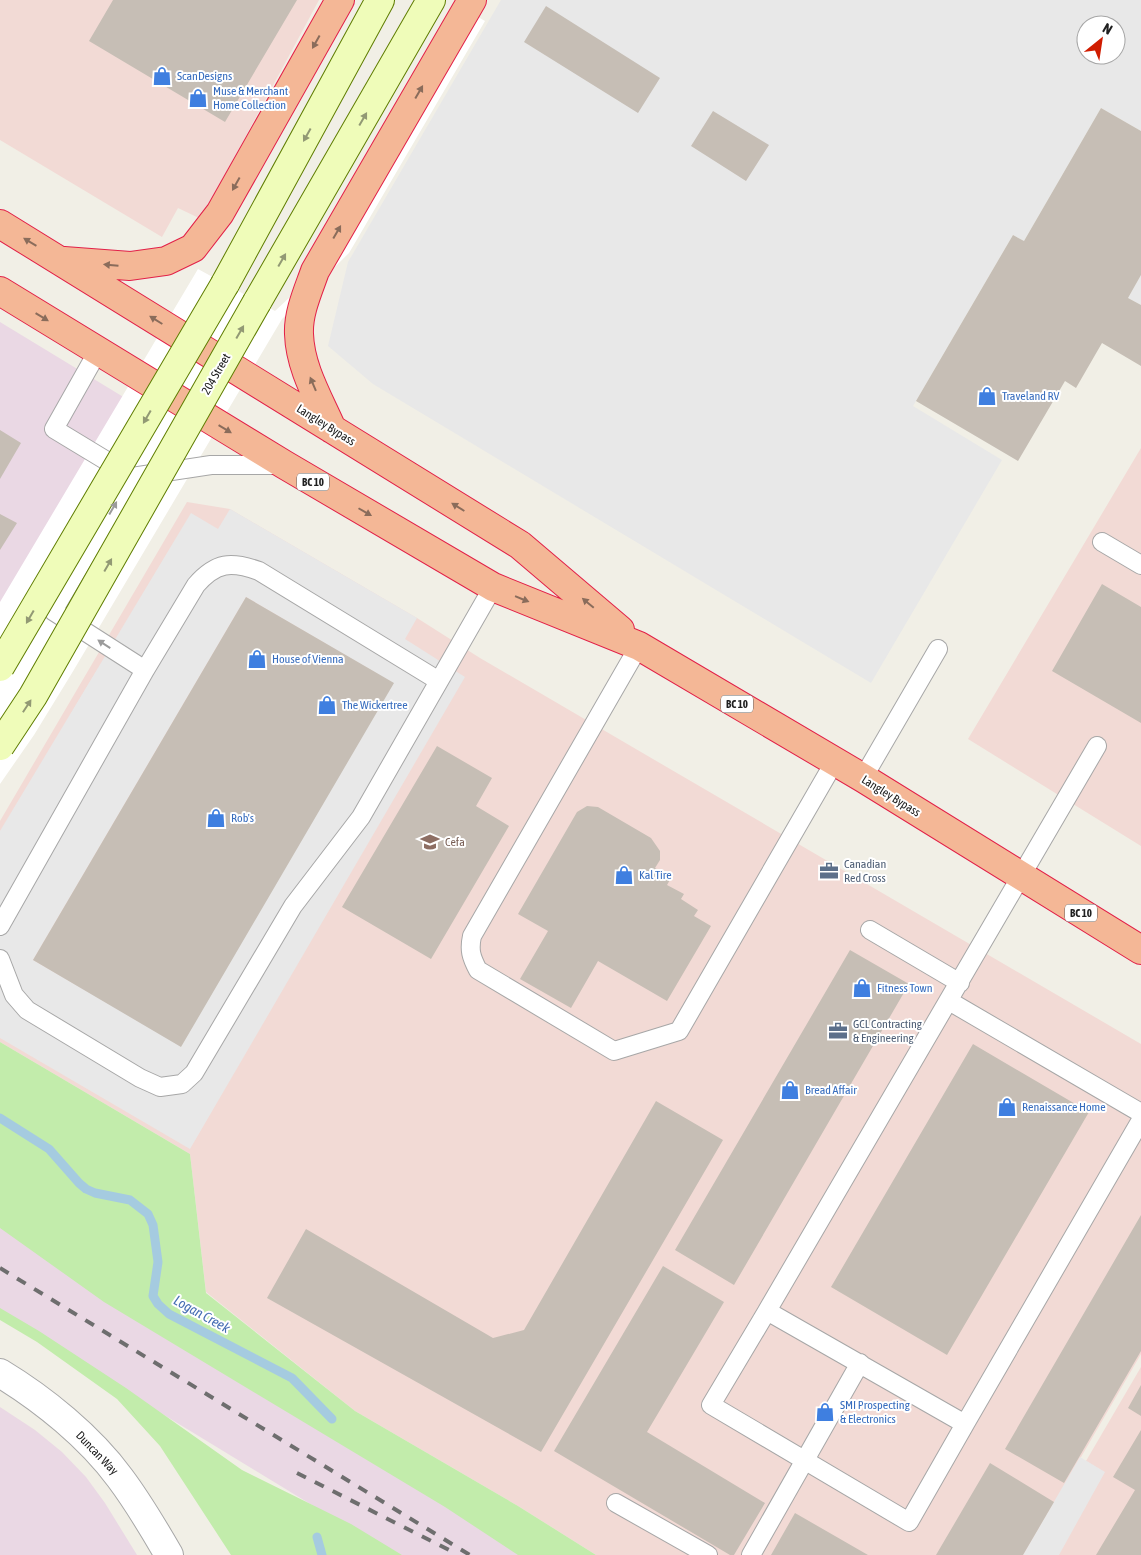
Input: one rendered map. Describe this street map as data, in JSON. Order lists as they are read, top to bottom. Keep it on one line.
{"streets":{"highway":["Langley Bypass","BC 10"],"main road":["204 Street"],"street":["Duncan Way"]},"water":["Logan Creek"],"places":{"shop":["ScanDesigns","Muse & Merchant Home Collection","Traveland RV","House of Vienna","The Wickertree","Rob's","Kal Tire","Fitness Town","Bread Affair","Renaissance Home","SMI Prospecting & Electronics"],"school or university":["Cefa"],"office":["Canadian Red Cross","GCL Contracting & Engineering"]},"north":"top right"}
